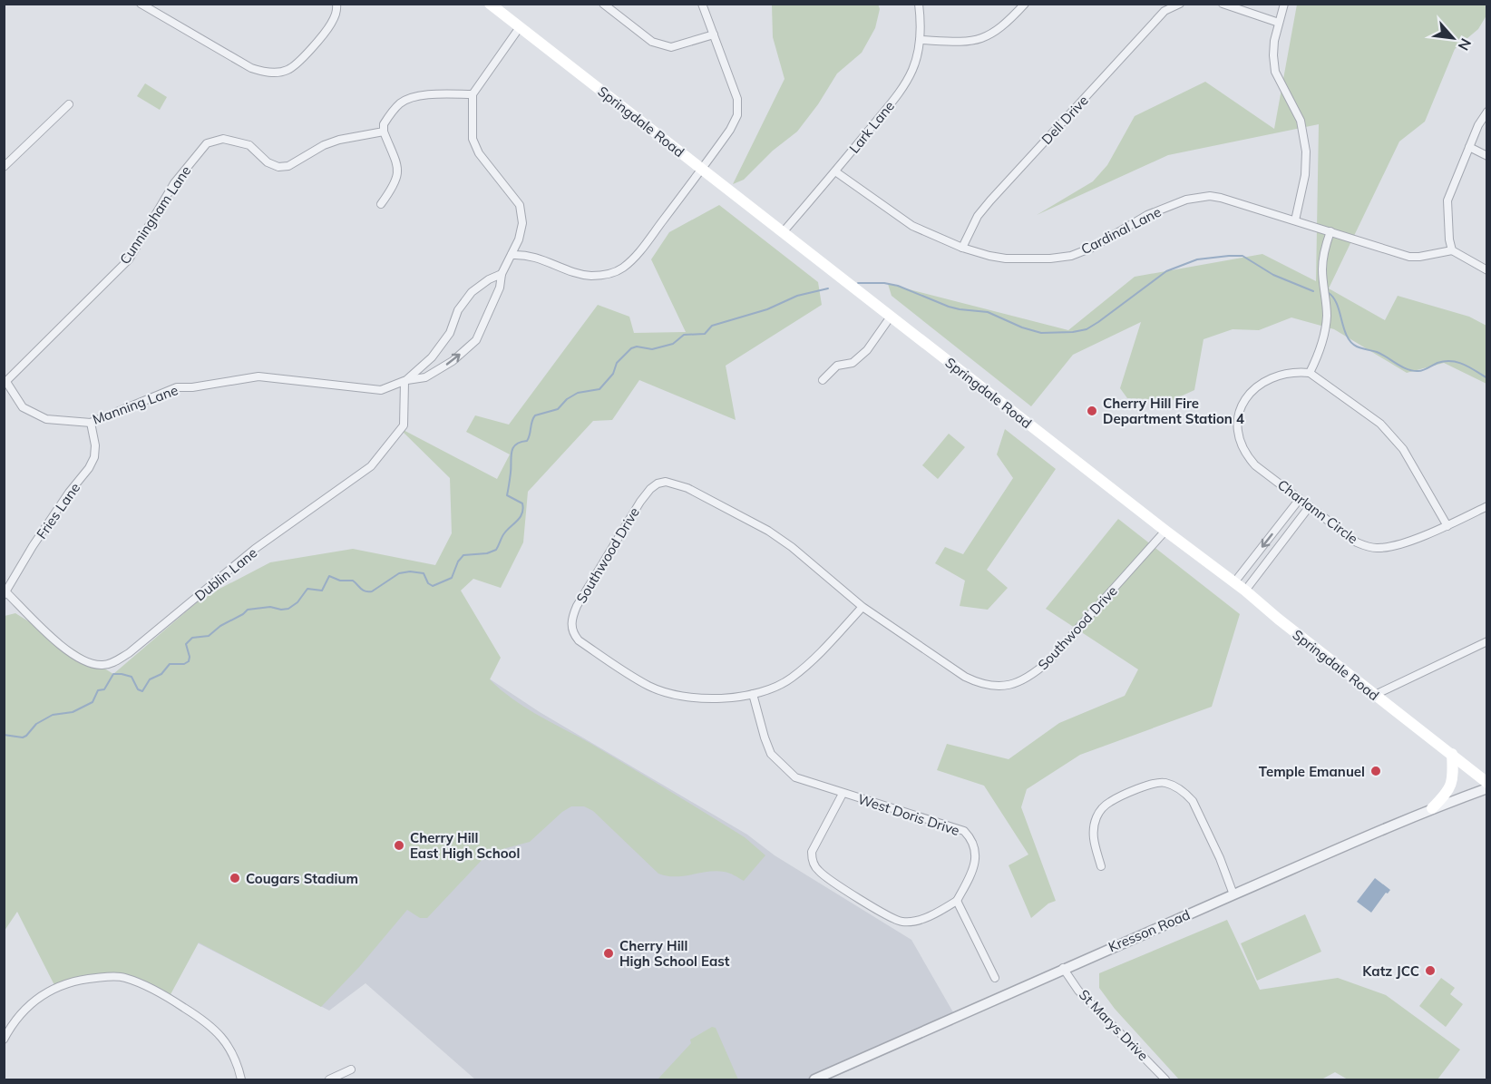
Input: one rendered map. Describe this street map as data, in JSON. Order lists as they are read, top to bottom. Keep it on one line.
{"streets":{"main road":["Springdale Road"],"street":["Dell Drive","Lark Lane","Cunningham Lane","Cardinal Lane","Manning Lane","Fries Lane","Charlann Circle","Southwood Drive","Dublin Lane","West Doris Drive","Kresson Road","St Marys Drive"]},"crossings":[["Dell Drive","Cardinal Lane"],["Springdale Road","Lark Lane"],["Springdale Road","Southwood Drive"],["Lark Lane","Cardinal Lane"],["Cunningham Lane","Manning Lane"],["Manning Lane","Fries Lane"],["Manning Lane","Dublin Lane"],["Fries Lane","Dublin Lane"],["Kresson Road","St Marys Drive"]],"places":["Cherry Hill Fire Department Station 4","Temple Emanuel","Cherry Hill East High School","Cougars Stadium","Cherry Hill High School East","Katz JCC"],"north":"bottom right"}
